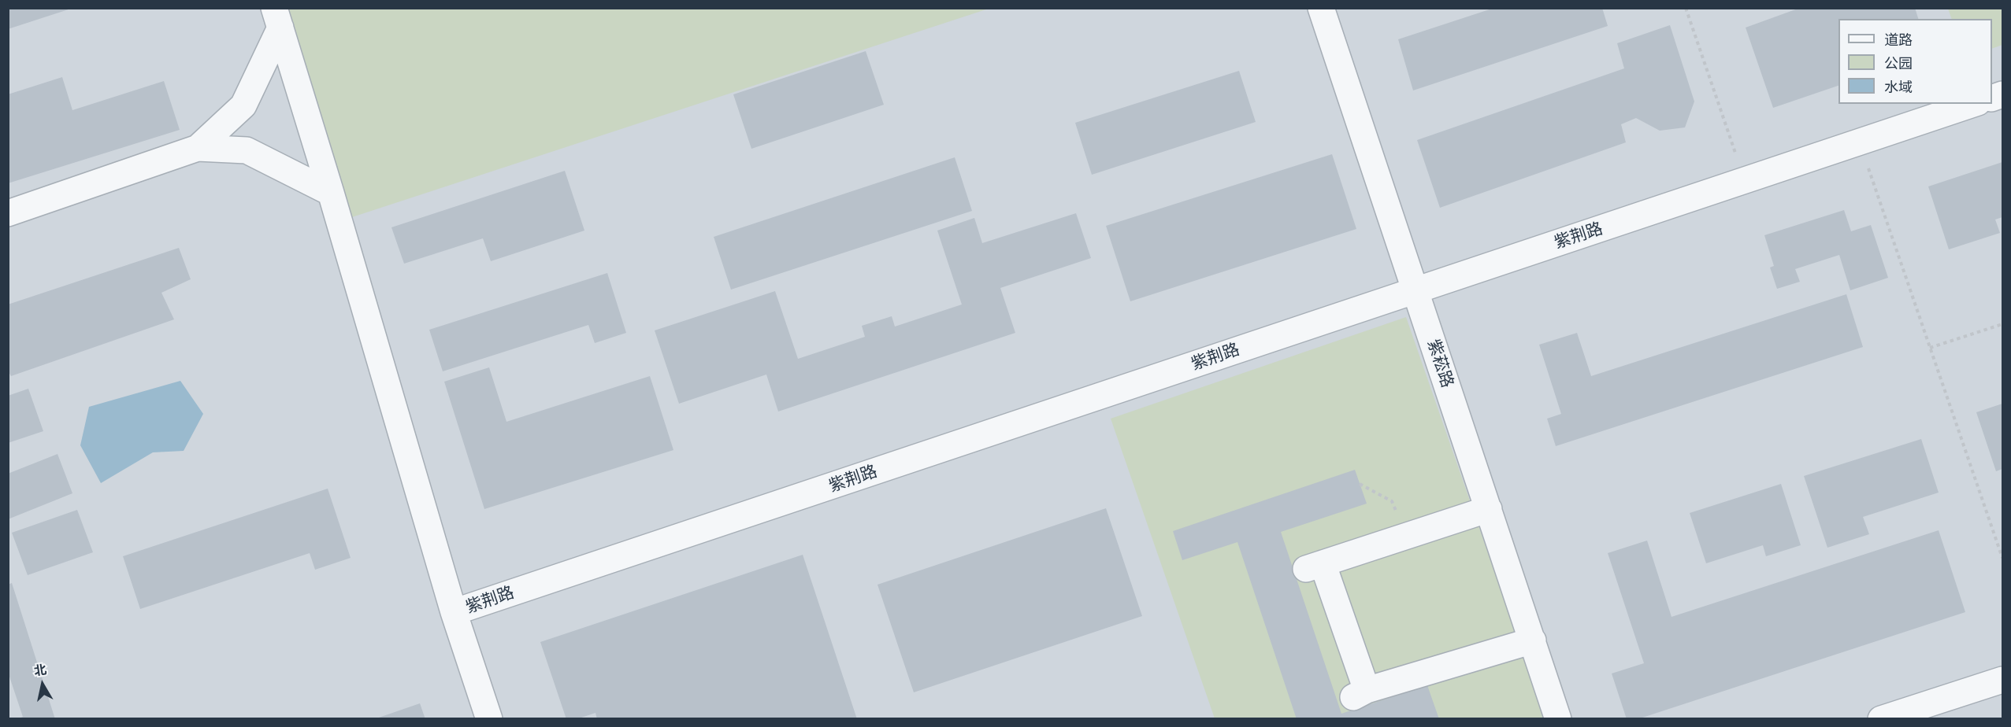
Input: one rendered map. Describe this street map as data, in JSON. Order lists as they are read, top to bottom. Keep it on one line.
{"streets":{"street":["紫荆路","紫菘路"]},"crossings":[["紫荆路","紫菘路"]],"legend":["道路","公园","水域"],"north":"top"}
